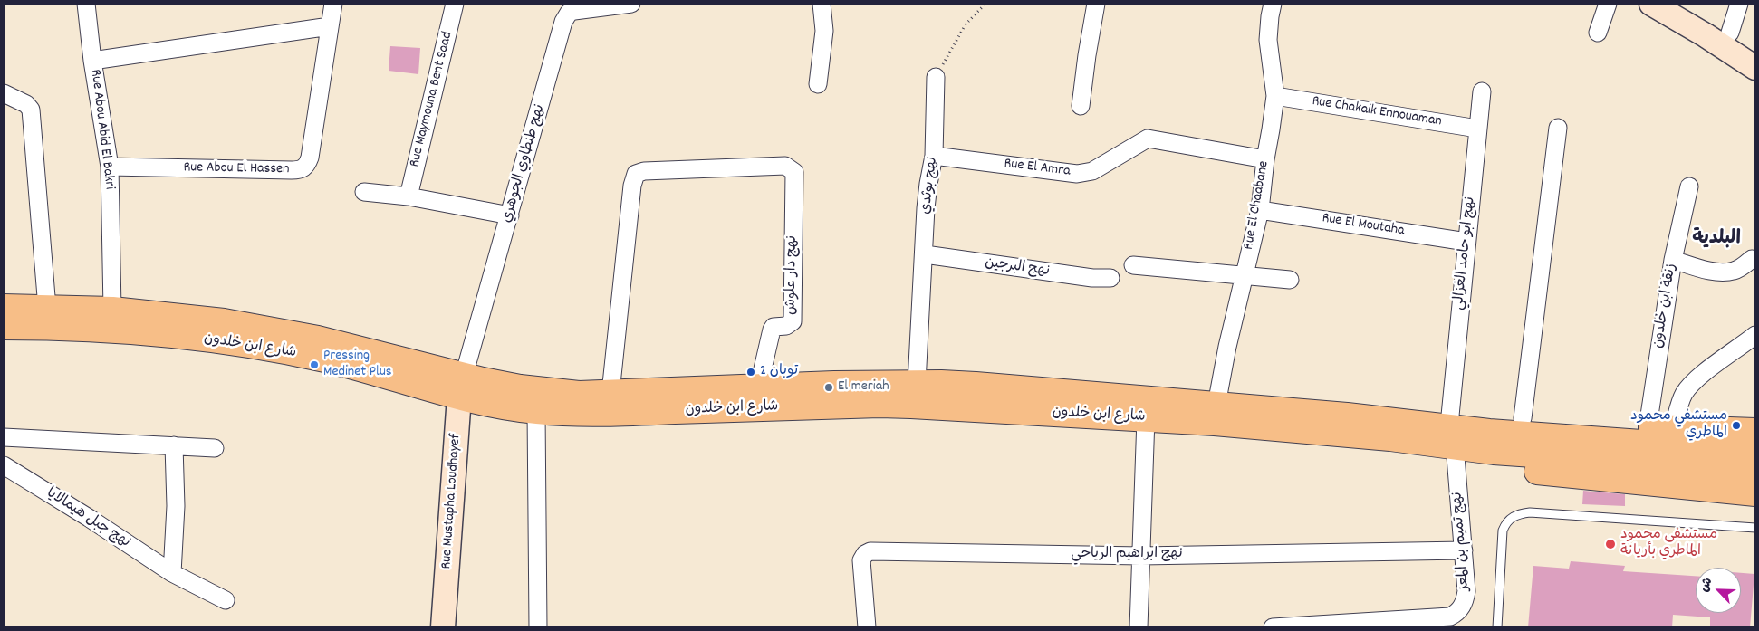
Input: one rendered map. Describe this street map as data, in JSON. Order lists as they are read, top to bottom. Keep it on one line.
{"streets":{"highway":["شارع ابن خلدون"],"street":["Rue Maymouna Bent Saad","Rue Chakaik Ennouaman","Rue Abou Abid El Bakri","نهج طنطاوي الجوهري","Rue El Amra","Rue Abou El Hassen","نهج بوثدي","Rue El Chaabane","Rue El Moutaha","نهج ابو حامد الغزالي","نهج البرجين","نهج دار علوش","زنقة ابن خلدون","Rue Mustapha Loudhayef","نهج جبل هيمالايا","نهج تميم بن المعز","نهج ابراهيم الرياحي"]},"crossings":[["Rue Chakaik Ennouaman","Rue El Chaabane"],["Rue Chakaik Ennouaman","نهج ابو حامد الغزالي"],["Rue Abou Abid El Bakri","Rue Abou El Hassen"],["Rue Abou Abid El Bakri","شارع ابن خلدون"],["نهج طنطاوي الجوهري","شارع ابن خلدون"],["نهج طنطاوي الجوهري","Rue Mustapha Loudhayef"],["Rue El Amra","نهج بوثدي"],["Rue El Amra","Rue El Chaabane"],["نهج بوثدي","نهج البرجين"],["نهج بوثدي","شارع ابن خلدون"],["Rue El Chaabane","Rue El Moutaha"],["Rue El Chaabane","شارع ابن خلدون"],["Rue El Moutaha","نهج ابو حامد الغزالي"],["نهج دار علوش","شارع ابن خلدون"],["شارع ابن خلدون","Rue Mustapha Loudhayef"],["شارع ابن خلدون","نهج تميم بن المعز"],["نهج تميم بن المعز","نهج ابراهيم الرياحي"]],"districts":["البلدية"],"places":["Pressing Medinet Plus","توبان 2","El meriah","مستشفي محمود الماطري","مستشفى محمود الماطري بأريانة"],"north":"top left"}
